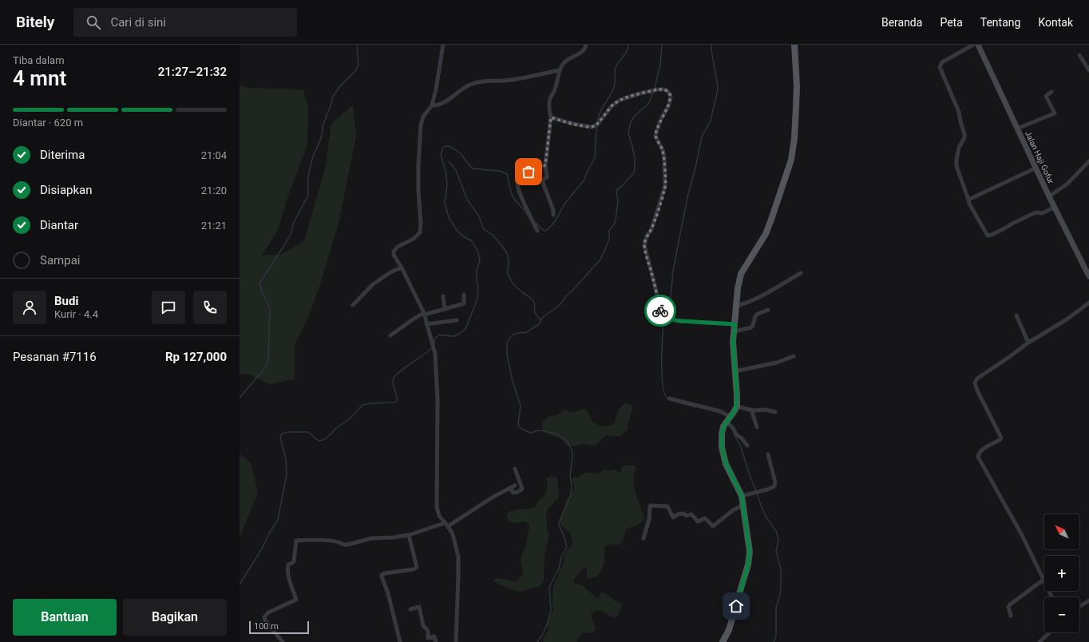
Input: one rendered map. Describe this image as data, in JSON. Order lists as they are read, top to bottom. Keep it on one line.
{"streets":{"street":["Jalan Haji Gofur"]},"scale_bar":"100 m","north":"top left","page":{"header":"Bitely","search":"Cari di sini","nav":["Beranda","Peta","Tentang","Kontak"],"heading":["4 mnt","Tiba dalam","21:27–21:32"],"panel":["Budi","Kurir · 4.4","Pesanan #7116","Rp 127,000"],"bar":"Diantar · 620 m","list":[["Diterima","21:04"],["Disiapkan","21:20"],["Diantar","21:21"],"Sampai"],"map_buttons":["+","−"],"buttons":["Bantuan","Bagikan"],"scale":"100 m"}}
